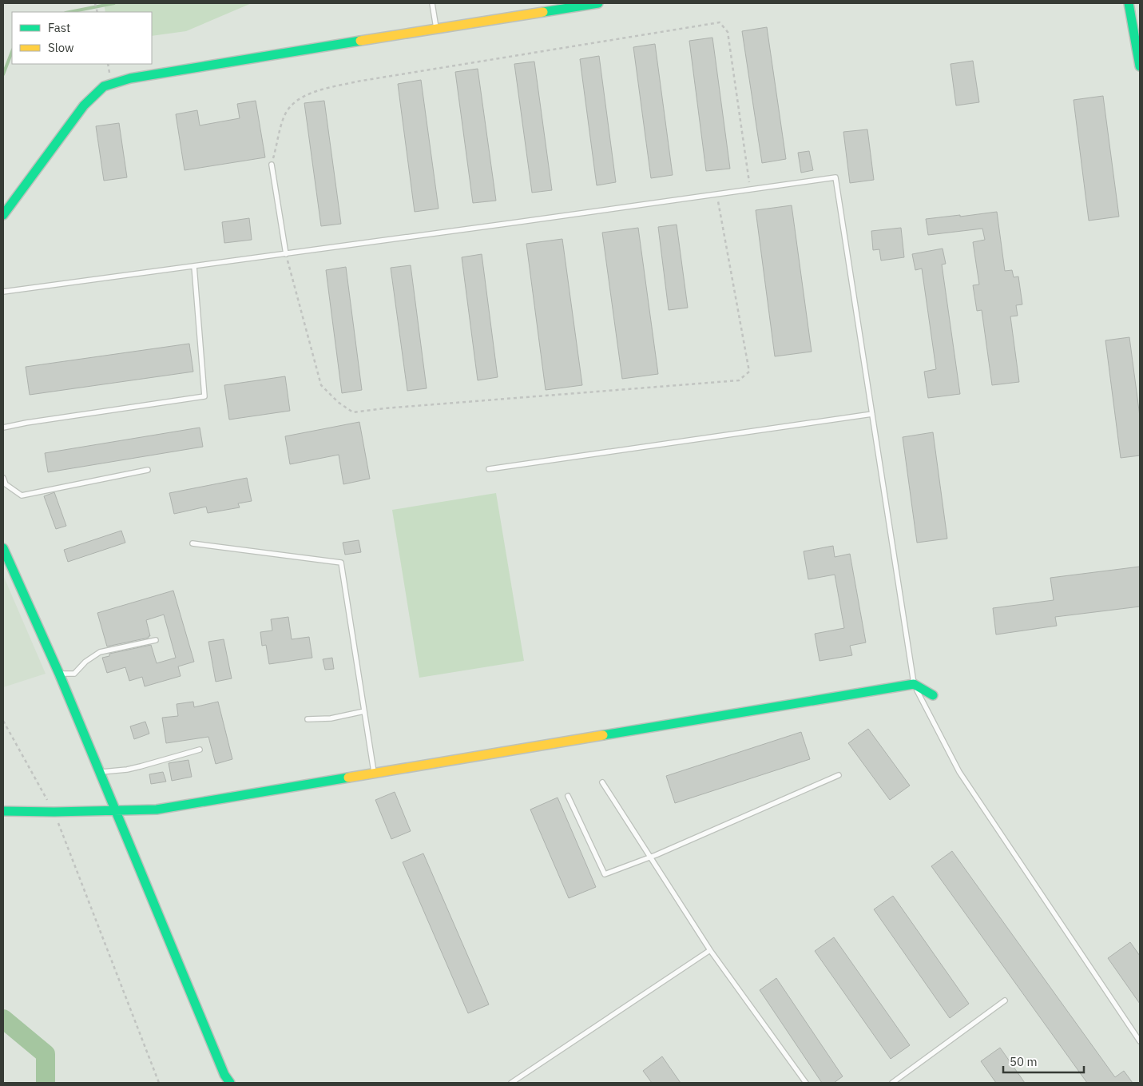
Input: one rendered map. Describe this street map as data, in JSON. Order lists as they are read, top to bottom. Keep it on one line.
{"legend":["Fast","Slow"],"scale_bar":"50 m"}
